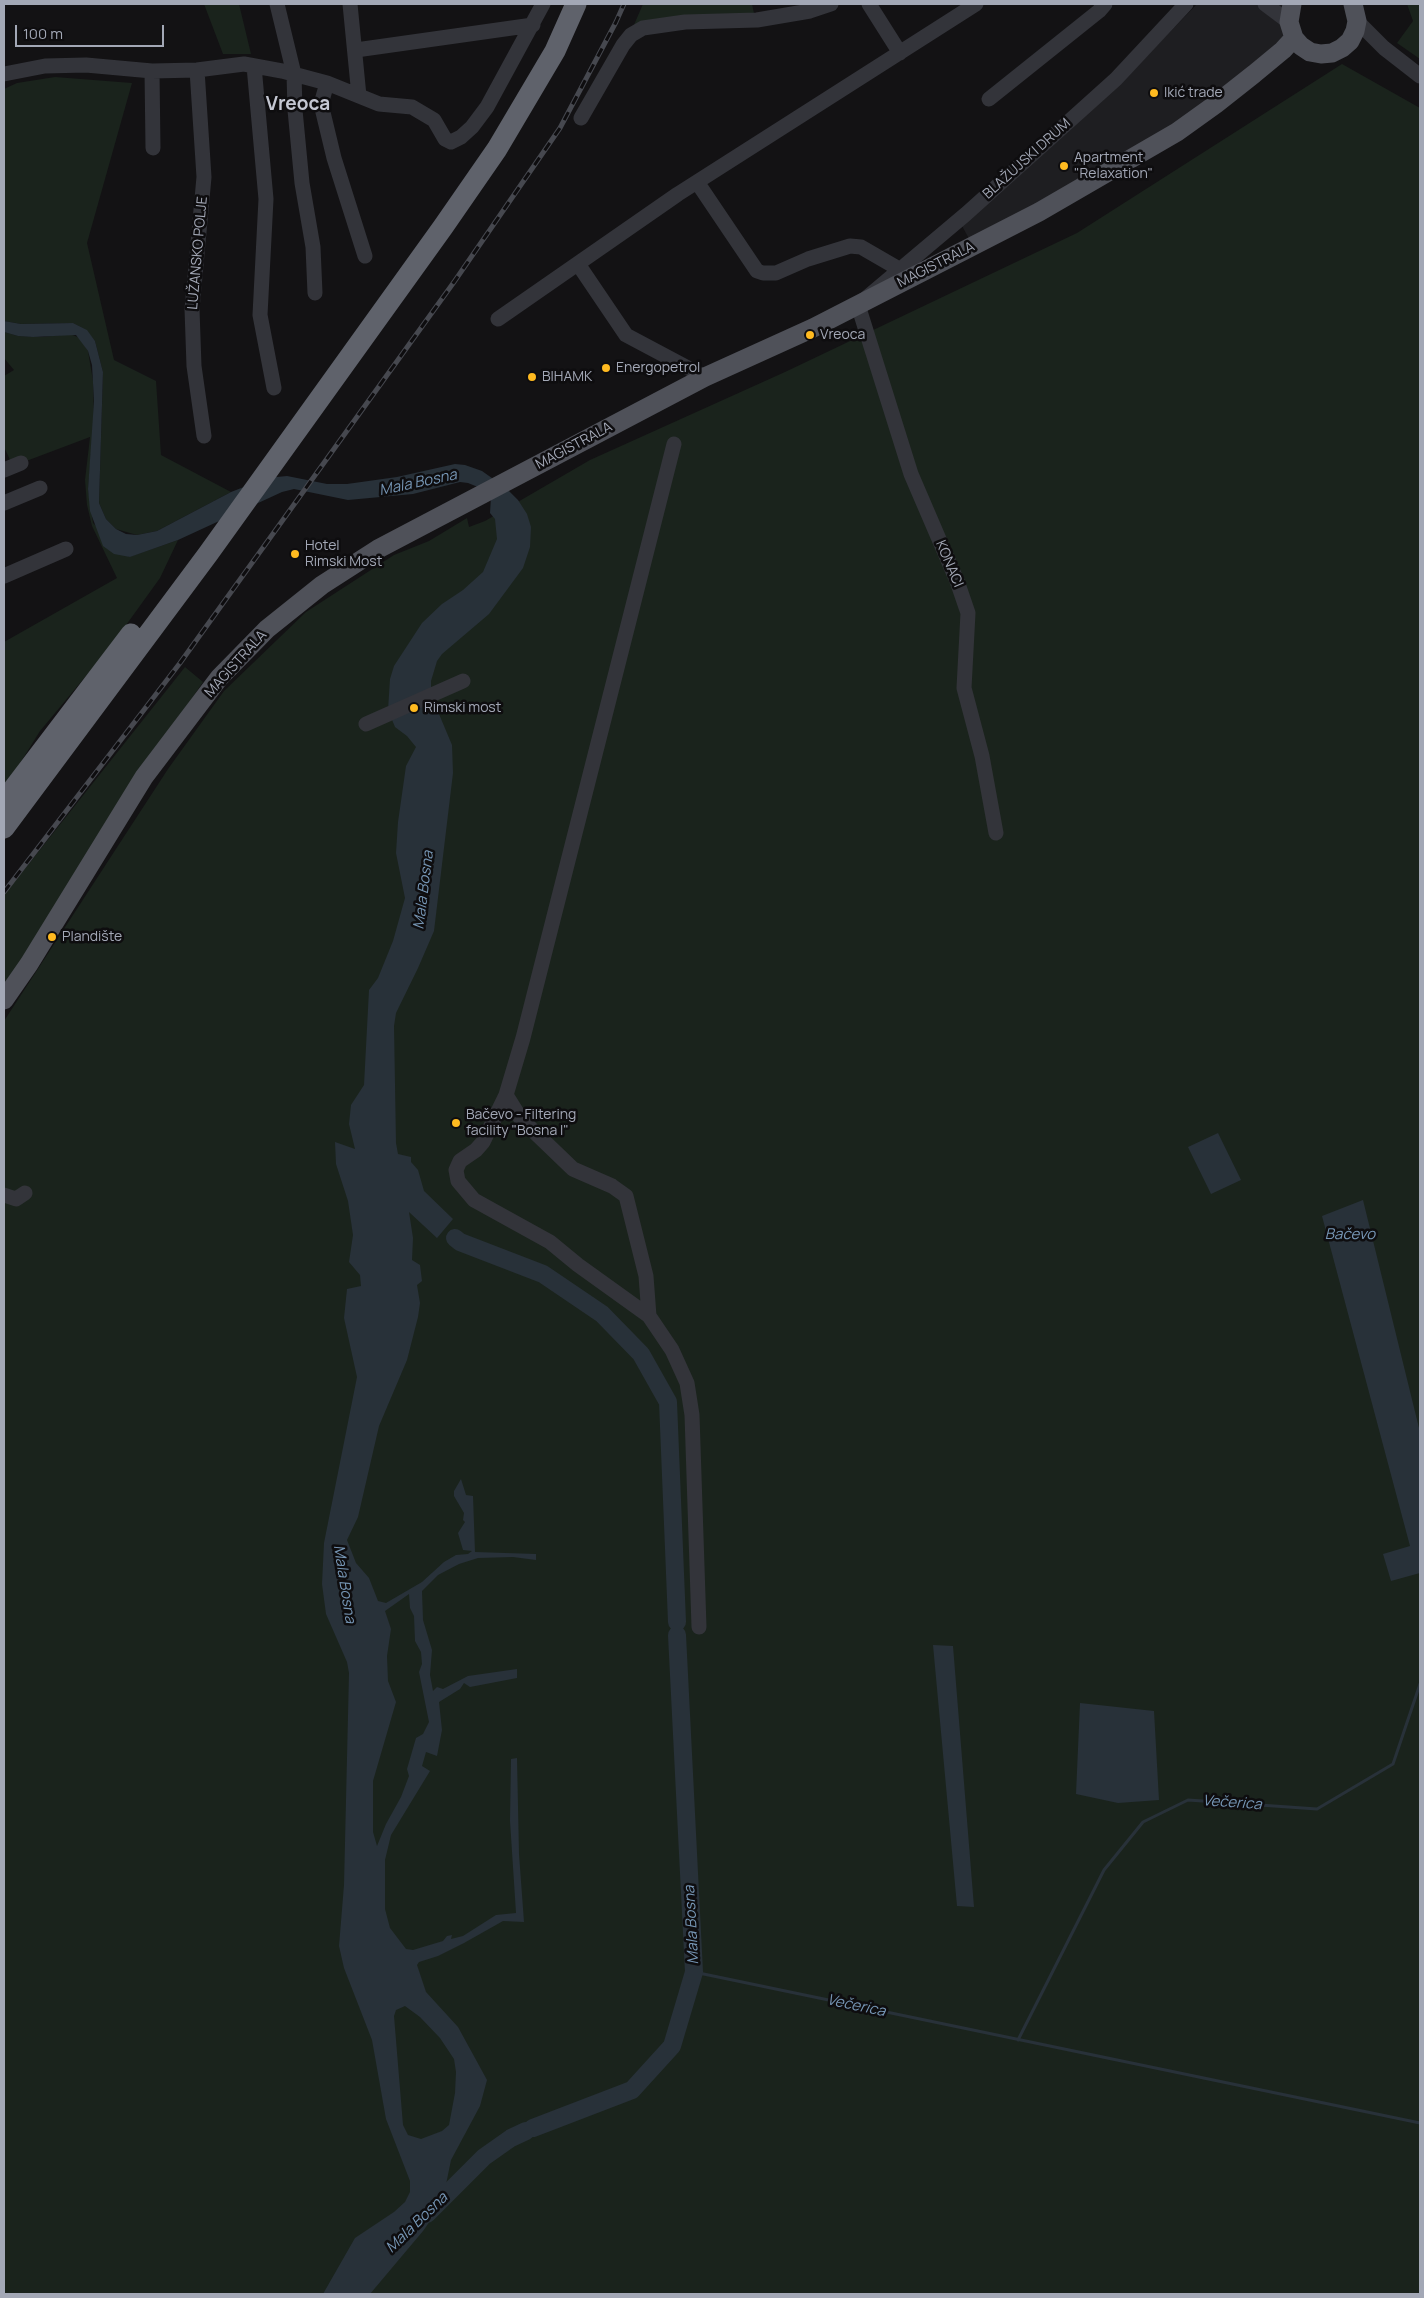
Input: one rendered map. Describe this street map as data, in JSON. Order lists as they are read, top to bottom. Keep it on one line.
{"streets":{"main road":["MAGISTRALA"],"street":["BLAŽUJSKI DRUM","LUŽANSKO POLJE","KONACI"]},"crossings":[["BLAŽUJSKI DRUM","MAGISTRALA"],["BLAŽUJSKI DRUM","KONACI"],["MAGISTRALA","KONACI"]],"districts":["Vreoca"],"water":["Mala Bosna","Bačevo","Večerica"],"places":["Ikić trade","Apartment \"Relaxation\"","Vreoca","Energopetrol","BIHAMK","Hotel Rimski Most","Rimski most","Plandište","Bačevo - Filtering facility \"Bosna I\""],"scale_bar":"100 m"}
